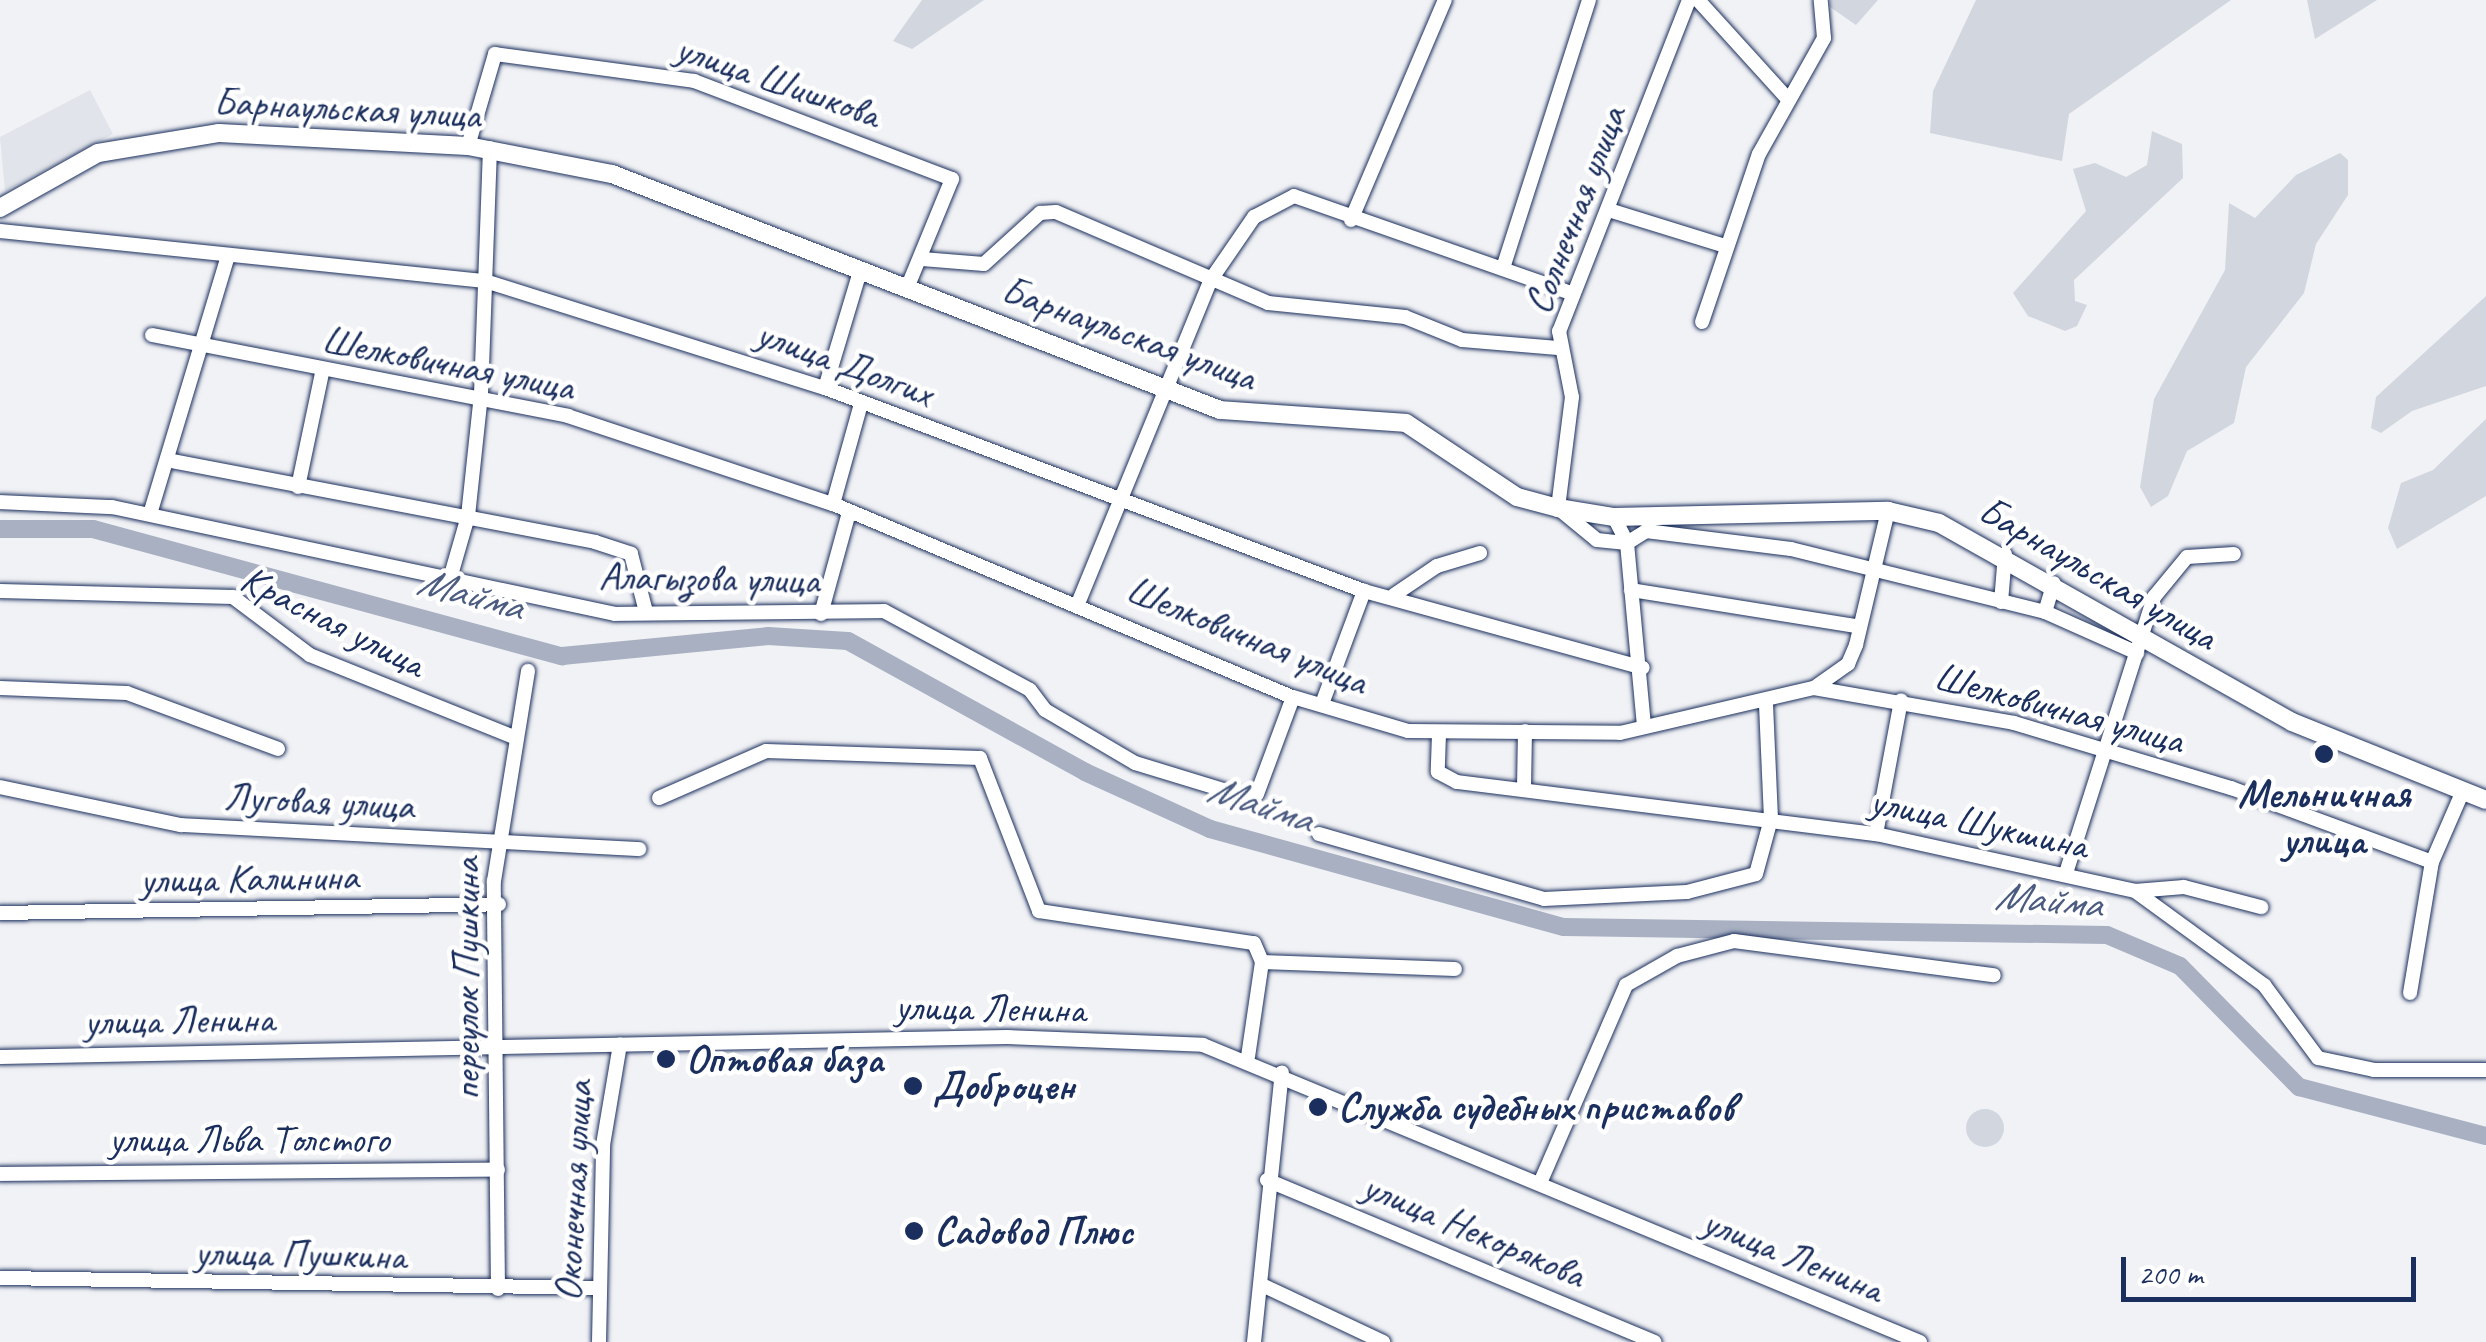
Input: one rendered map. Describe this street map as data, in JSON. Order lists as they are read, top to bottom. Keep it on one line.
{"streets":{"main road":["Барнаульская улица"],"street":["улица Шишкова","Солнечная улица","Шелковичная улица","улица Долгих","Алагызова улица","Красная улица","Луговая улица","улица Шукшина","улица Калинина","переулок Пушкина","улица Ленина","улица Льва Толстого","Оконечная улица","улица Некорякова","улица Пушкина"]},"crossings":[["улица Шишкова","Барнаульская улица"],["Барнаульская улица","Солнечная улица"],["Шелковичная улица","Алагызова улица"],["Шелковичная улица","улица Шукшина"],["Красная улица","переулок Пушкина"],["Луговая улица","переулок Пушкина"],["улица Калинина","переулок Пушкина"],["переулок Пушкина","улица Ленина"],["переулок Пушкина","улица Льва Толстого"],["переулок Пушкина","улица Пушкина"],["улица Ленина","Оконечная улица"],["Оконечная улица","улица Пушкина"]],"water":["Майма"],"places":["Мельничная улица","Оптовая база","Доброцен","Служба судебных приставов","Садовод Плюс"],"scale_bar":"200 m"}
